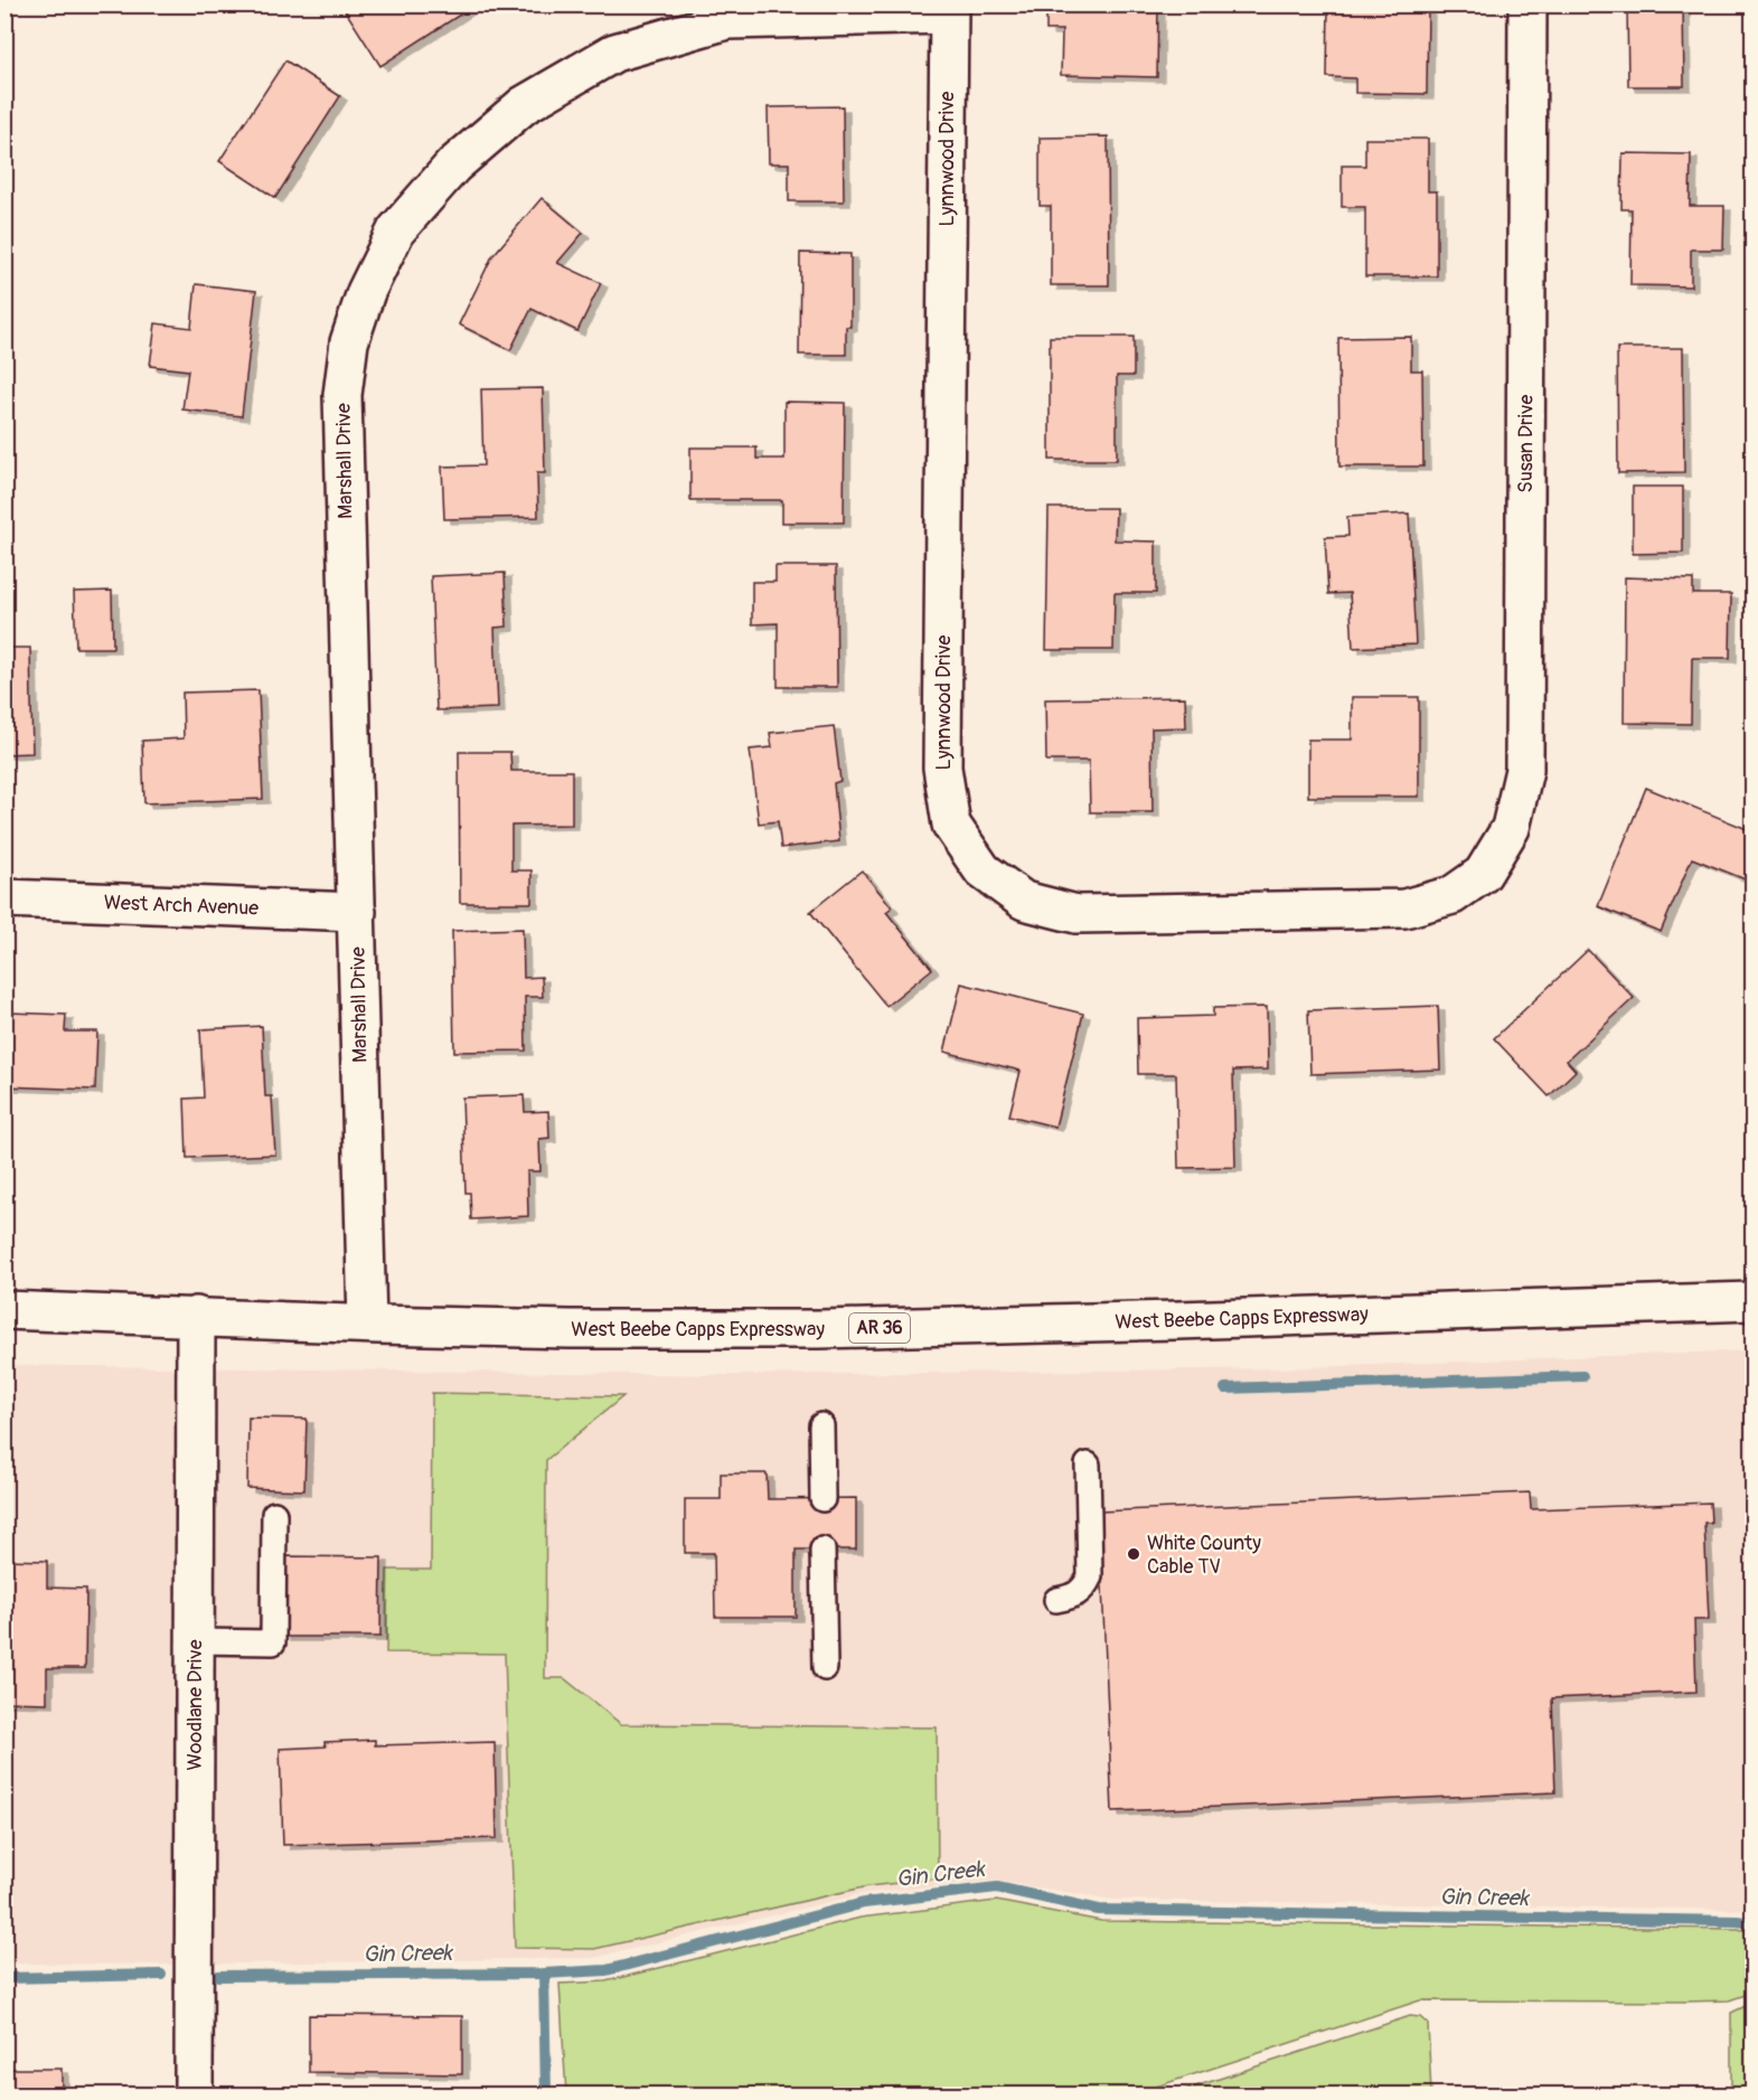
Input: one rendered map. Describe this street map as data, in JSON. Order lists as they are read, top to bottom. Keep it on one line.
{"streets":{"street":["Lynnwood Drive","Susan Drive","Marshall Drive","West Arch Avenue","West Beebe Capps Expressway","AR 36","Woodlane Drive"]},"crossings":[["Lynnwood Drive","Susan Drive"],["Lynnwood Drive","Marshall Drive"],["Marshall Drive","West Arch Avenue"],["Marshall Drive","West Beebe Capps Expressway"],["West Beebe Capps Expressway","Woodlane Drive"]],"water":["Gin Creek"],"places":["White County Cable TV"]}
